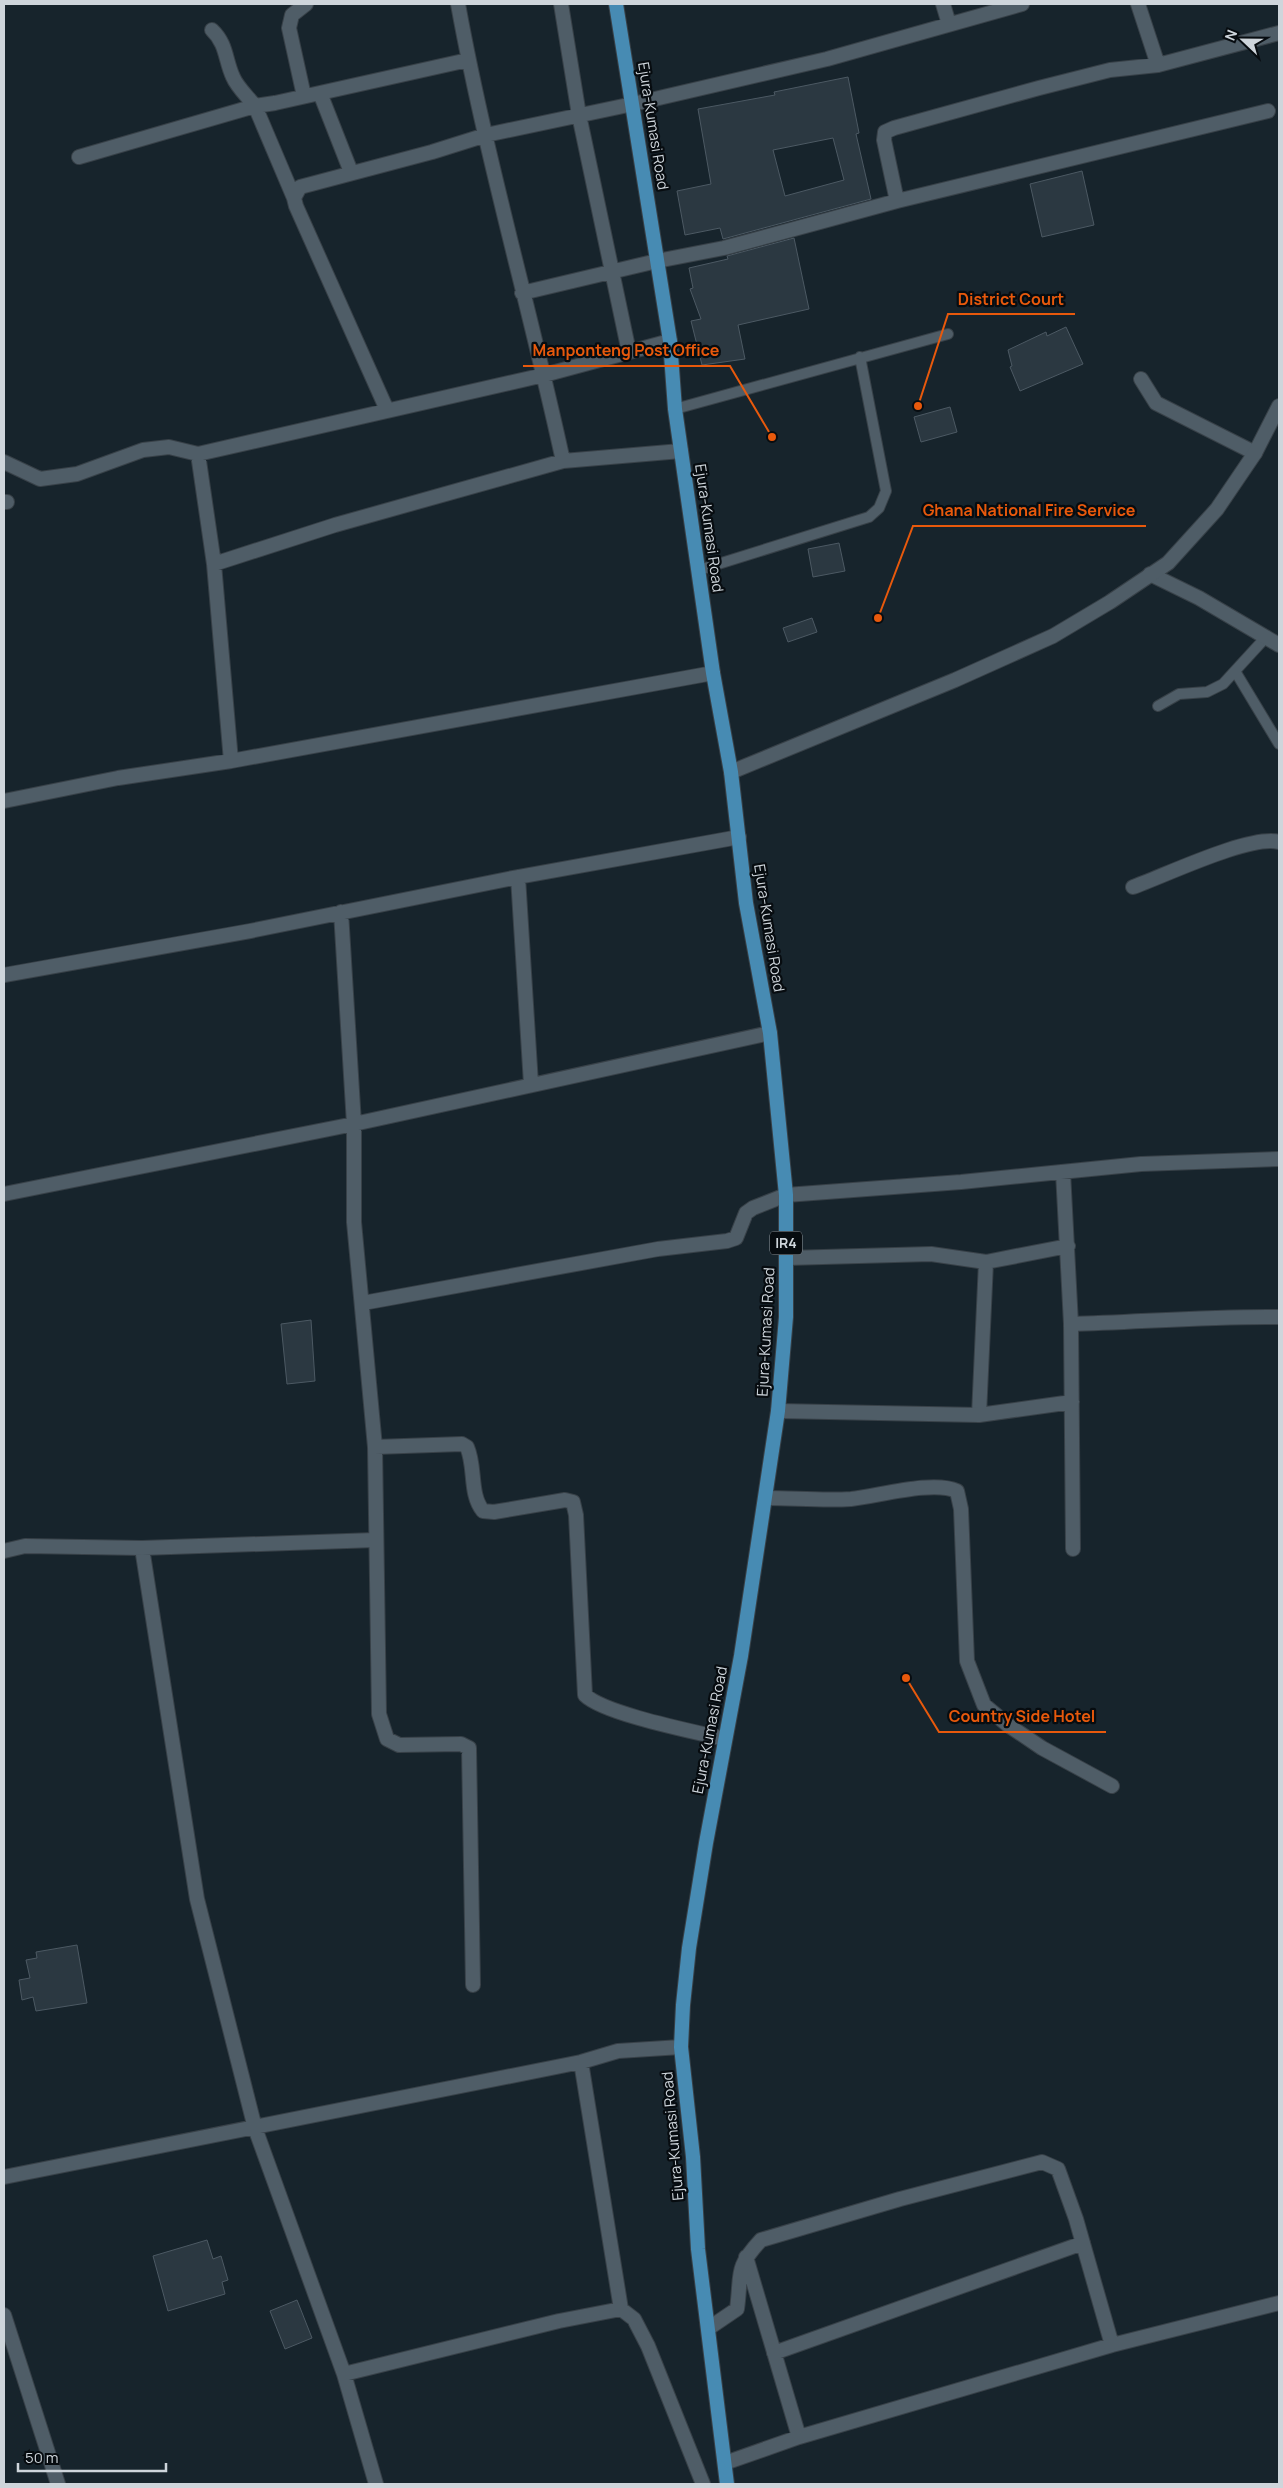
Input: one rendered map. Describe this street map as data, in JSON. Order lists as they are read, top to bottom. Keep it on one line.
{"streets":{"main road":["Ejura-Kumasi Road","IR4"]},"places":["District Court","Manponteng Post Office","Ghana National Fire Service","Country Side Hotel"],"scale_bar":"50 m","north":"left"}
